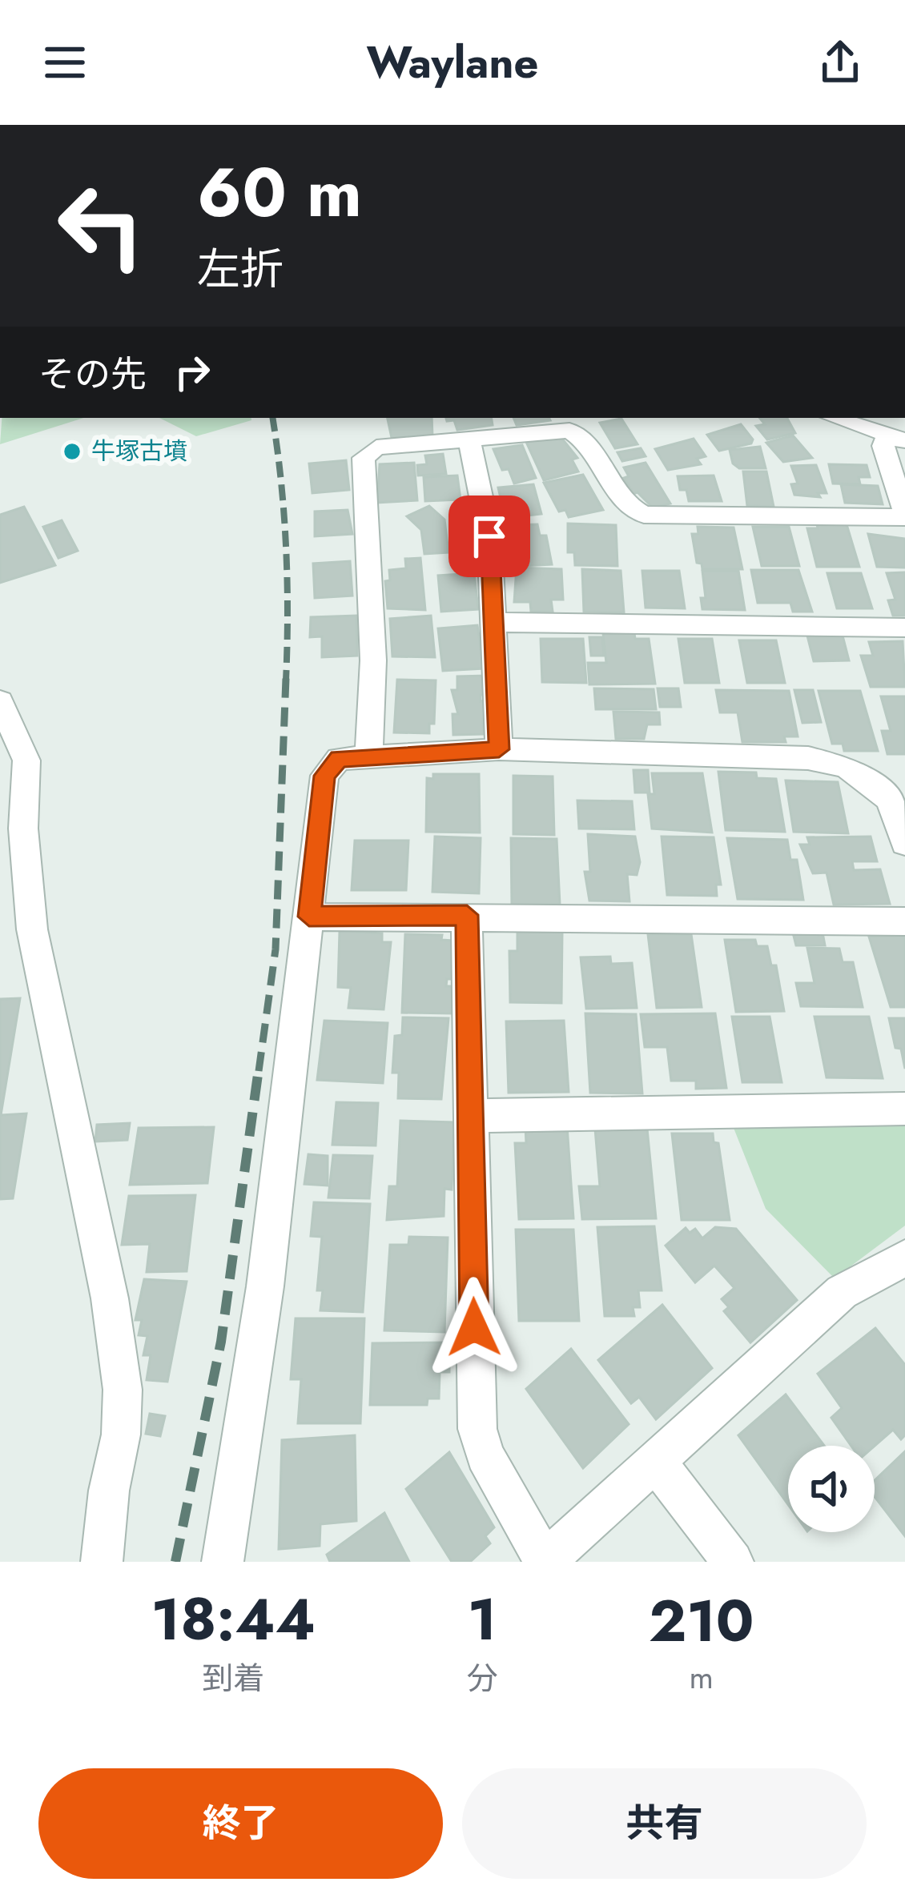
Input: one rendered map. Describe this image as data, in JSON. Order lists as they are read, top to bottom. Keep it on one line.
{"places":["牛塚古墳"],"page":{"header":"Waylane","turn":["60 m","左折"],"then":"その先","eta":["18:44","到着","1","分","210","m"],"buttons":["終了","共有"]}}
